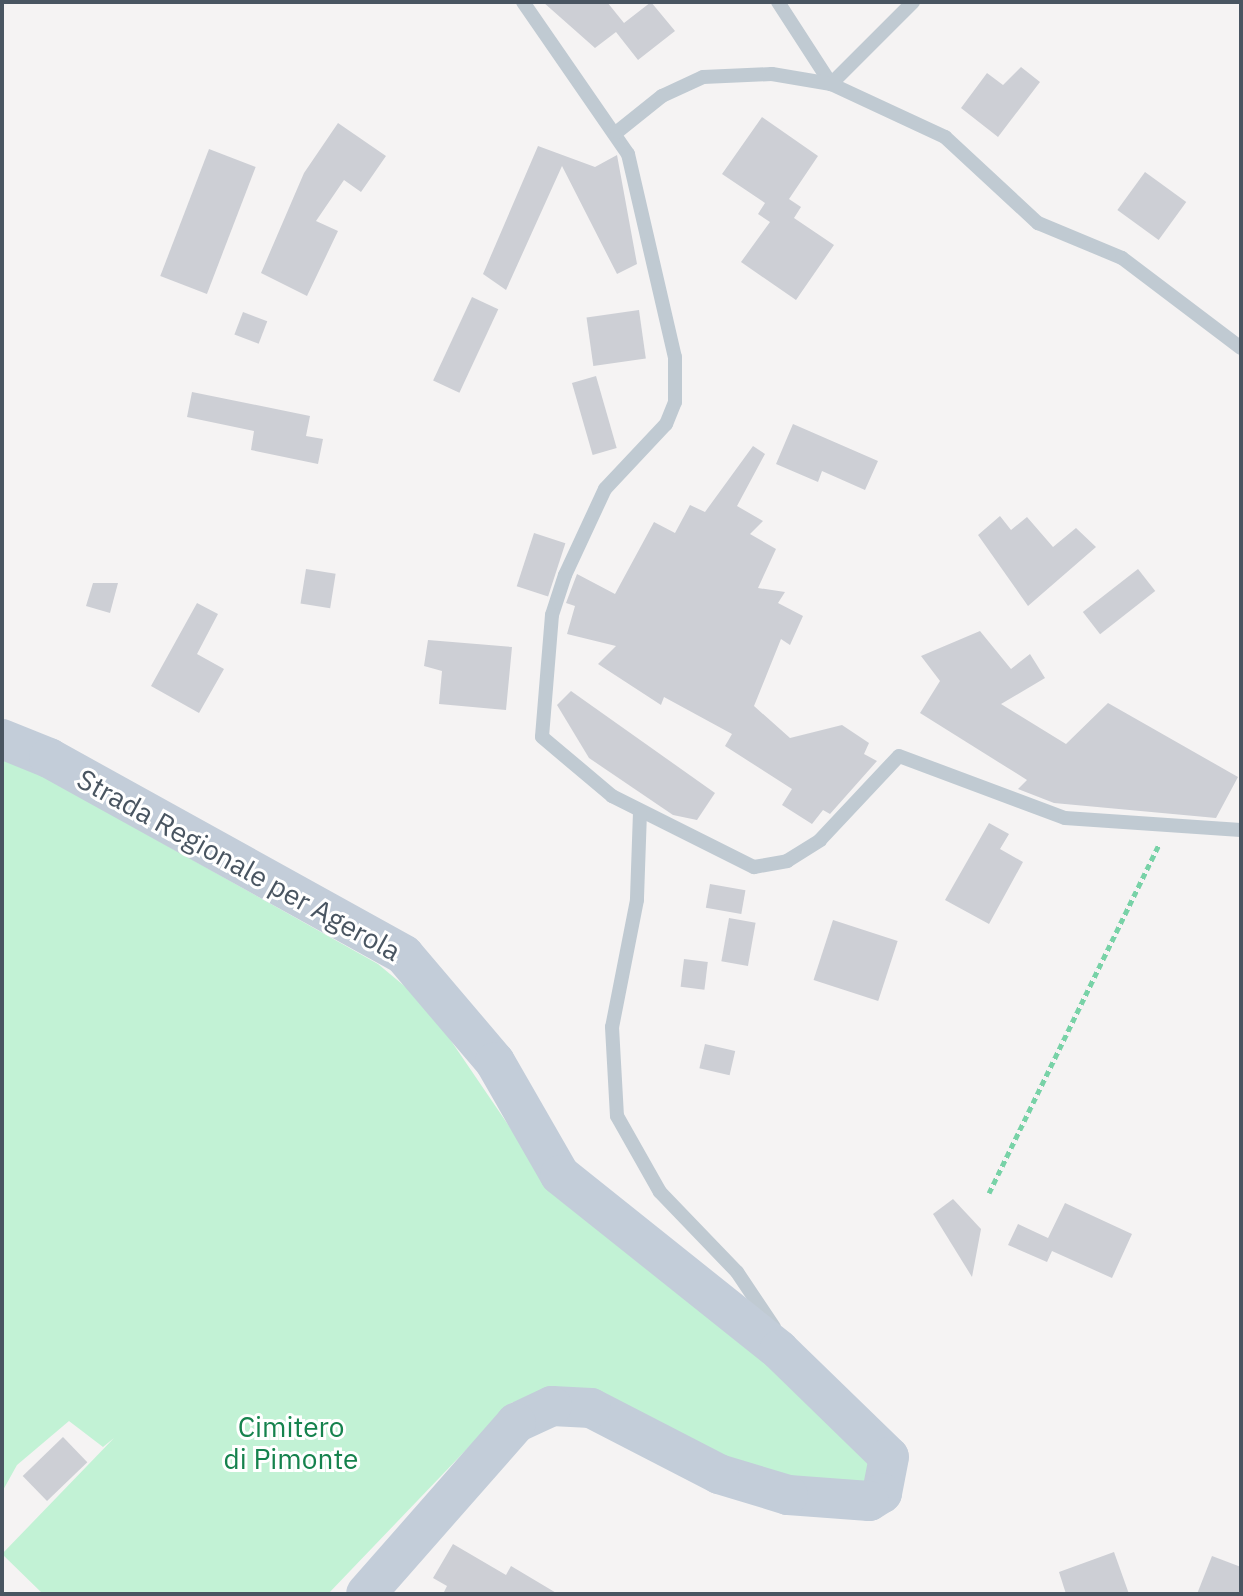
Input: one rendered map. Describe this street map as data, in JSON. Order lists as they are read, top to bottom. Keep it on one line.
{"streets":{"main road":["Strada Regionale per Agerola"]},"parks":["Cimitero di Pimonte"]}
